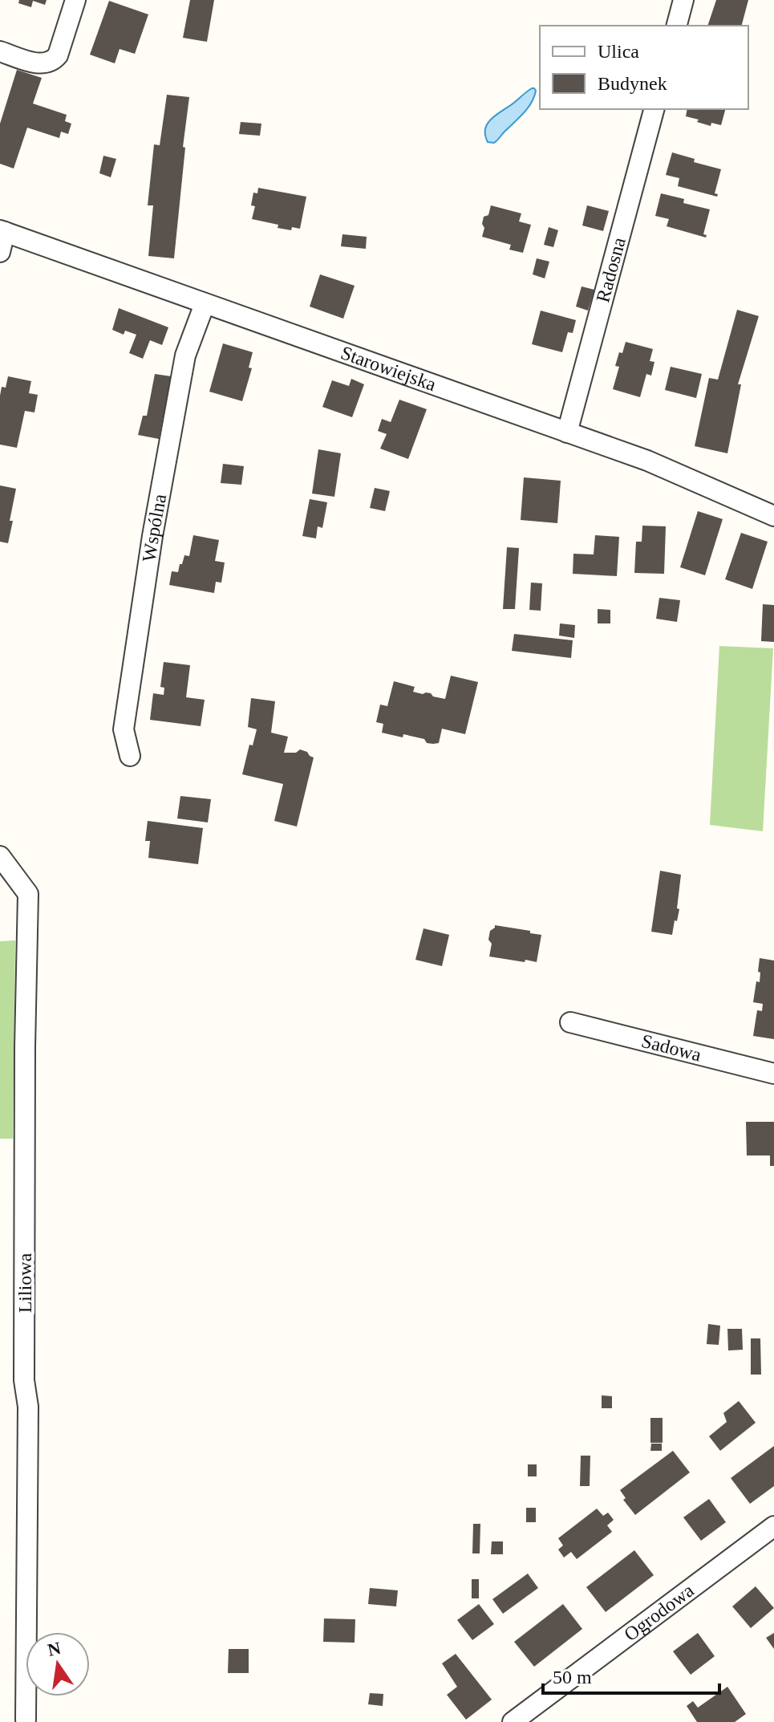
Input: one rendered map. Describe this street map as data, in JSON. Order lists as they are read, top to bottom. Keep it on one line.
{"streets":{"street":["Radosna","Starowiejska","Wspólna","Sadowa","Liliowa","Ogrodowa"]},"crossings":[["Radosna","Starowiejska"],["Starowiejska","Wspólna"]],"legend":["Ulica","Budynek"],"scale_bar":"50 m","north":"top"}
